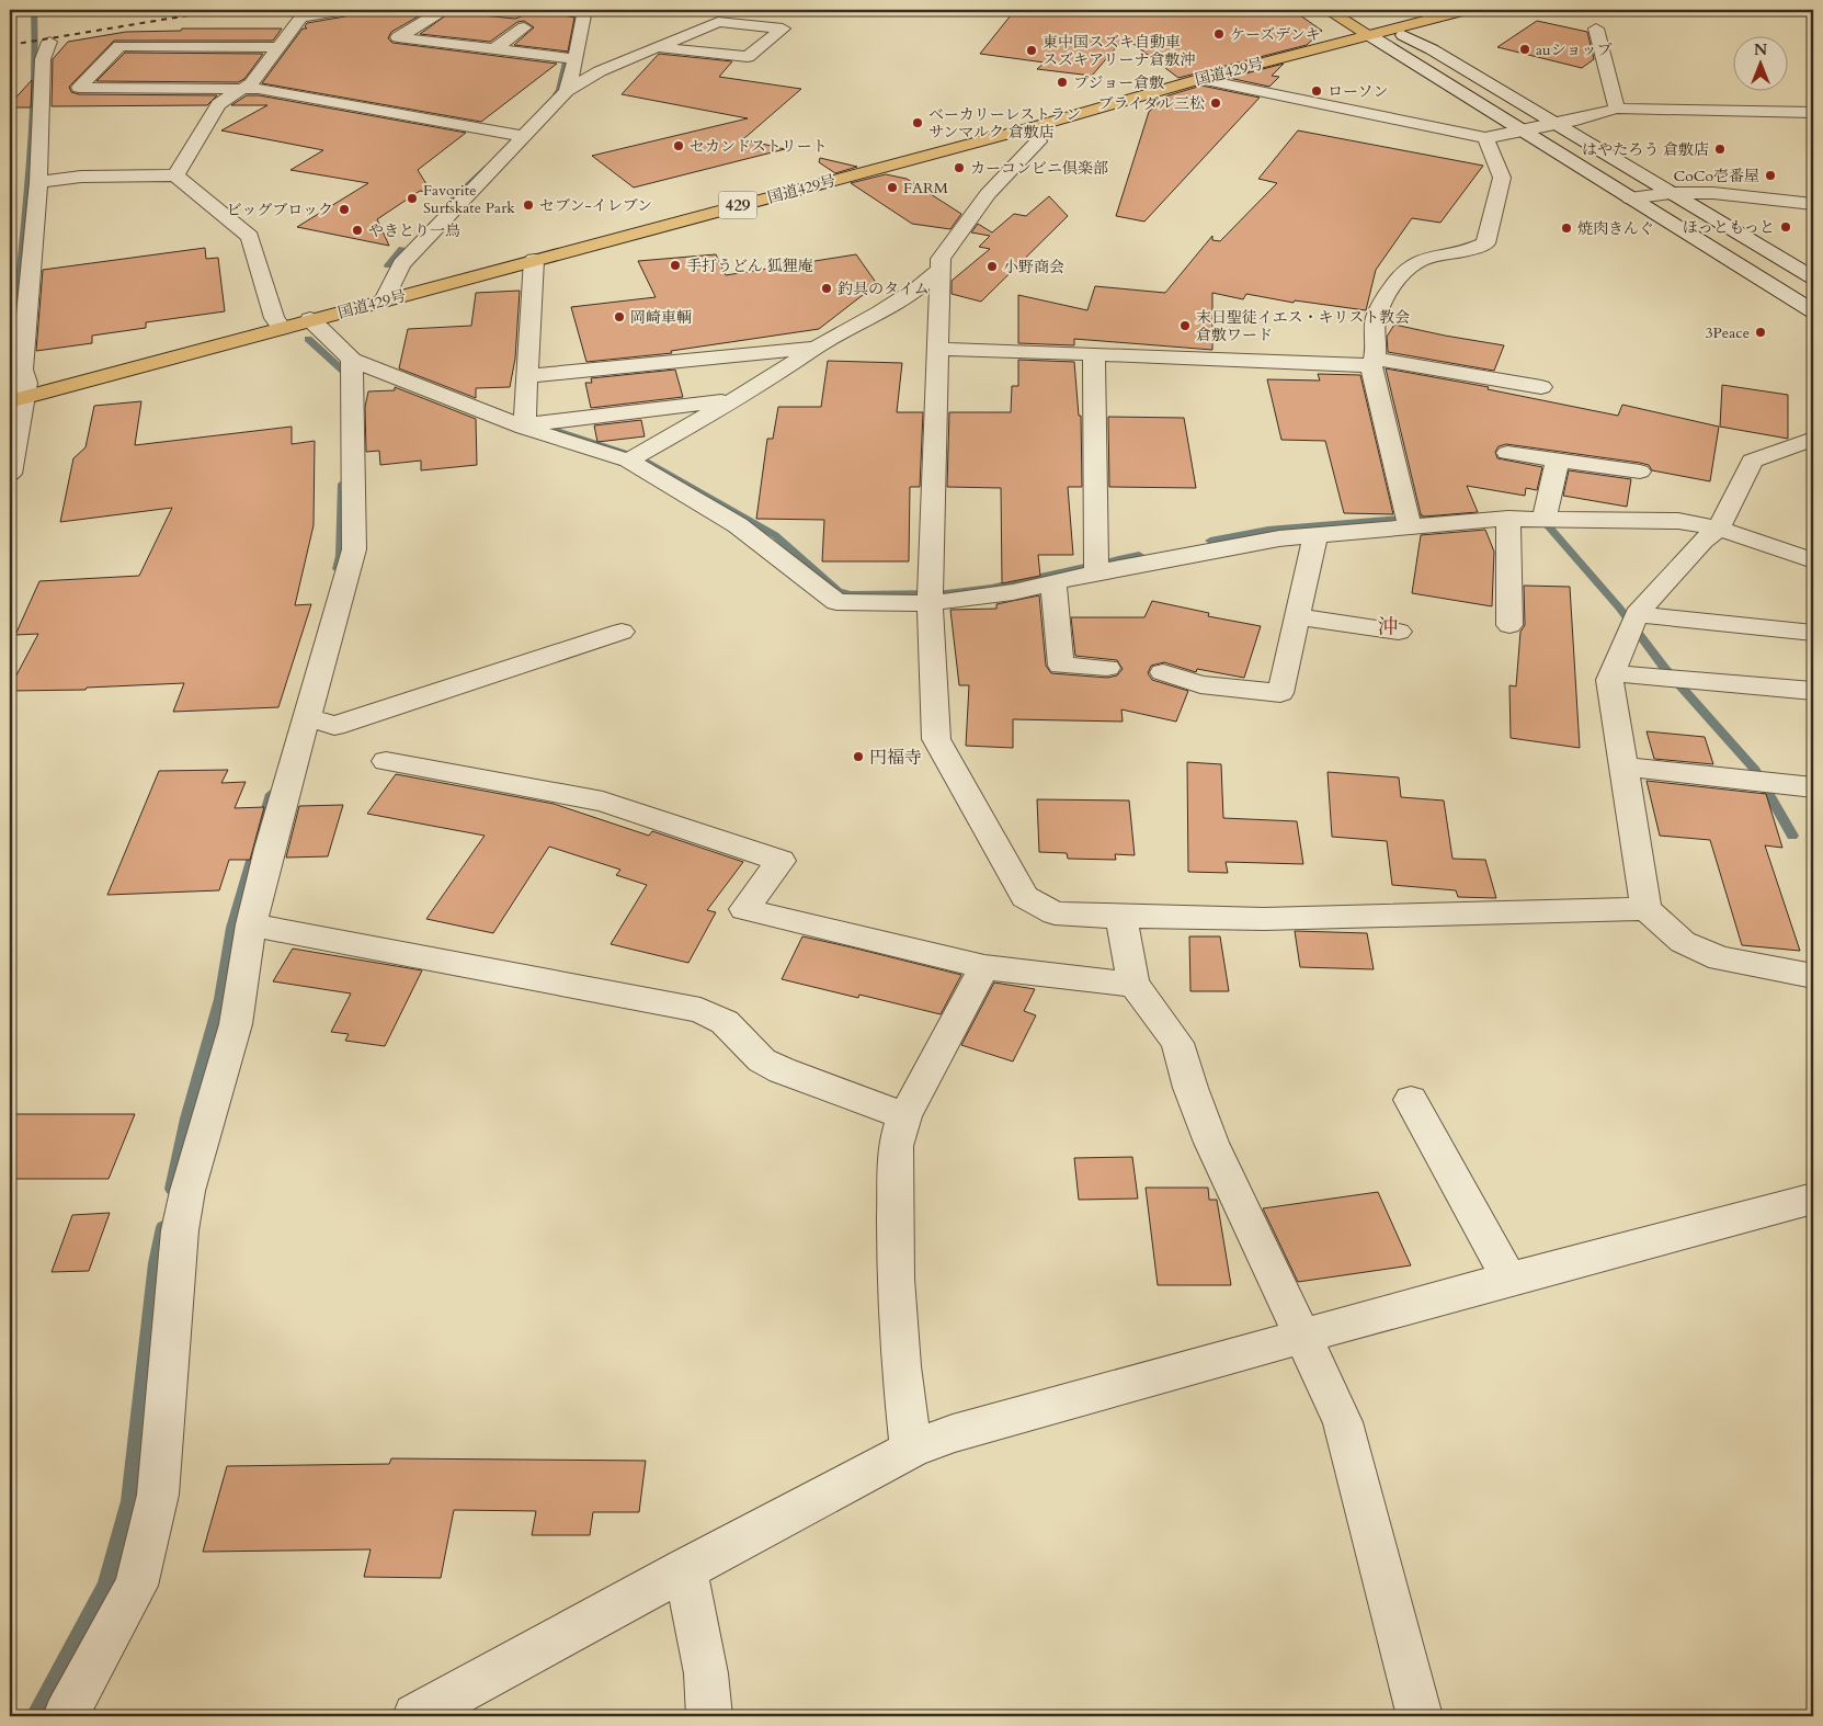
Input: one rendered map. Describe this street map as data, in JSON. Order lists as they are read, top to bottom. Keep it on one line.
{"streets":{"main road":["国道429号","429"]},"districts":["沖"],"places":["ケーズデンキ","auショップ","東中国スズキ自動車 スズキアリーナ倉敷沖","プジョー倉敷","ローソン","ブライダル三松","ベーカリーレストラン サンマルク 倉敷店","セカンドストリート","はやたろう 倉敷店","カーコンビニ倶楽部","CoCo壱番屋","FARM","Favorite Surfskate Park","セブン-イレブン","ビッグブロック","ほっともっと","焼肉きんぐ","やきとり一鳥","手打うどん 狐狸庵","小野商会","釣具のタイム","岡崎車輌","末日聖徒イエス・キリスト教会 倉敷ワード","3Peace","円福寺"],"north":"top"}
